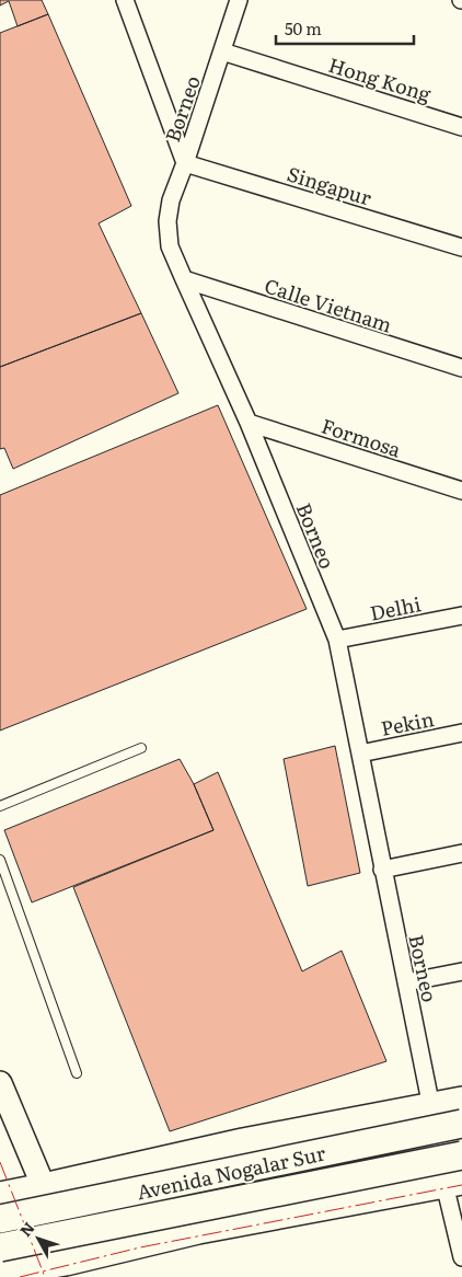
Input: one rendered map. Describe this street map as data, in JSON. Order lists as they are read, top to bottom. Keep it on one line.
{"streets":{"highway":["Avenida Nogalar Sur"],"street":["Hong Kong","Borneo","Singapur","Calle Vietnam","Formosa","Delhi","Pekin"]},"crossings":[["Hong Kong","Borneo"],["Borneo","Singapur"],["Borneo","Calle Vietnam"],["Borneo","Formosa"],["Borneo","Delhi"],["Borneo","Pekin"]],"scale_bar":"50 m","north":"top left"}
